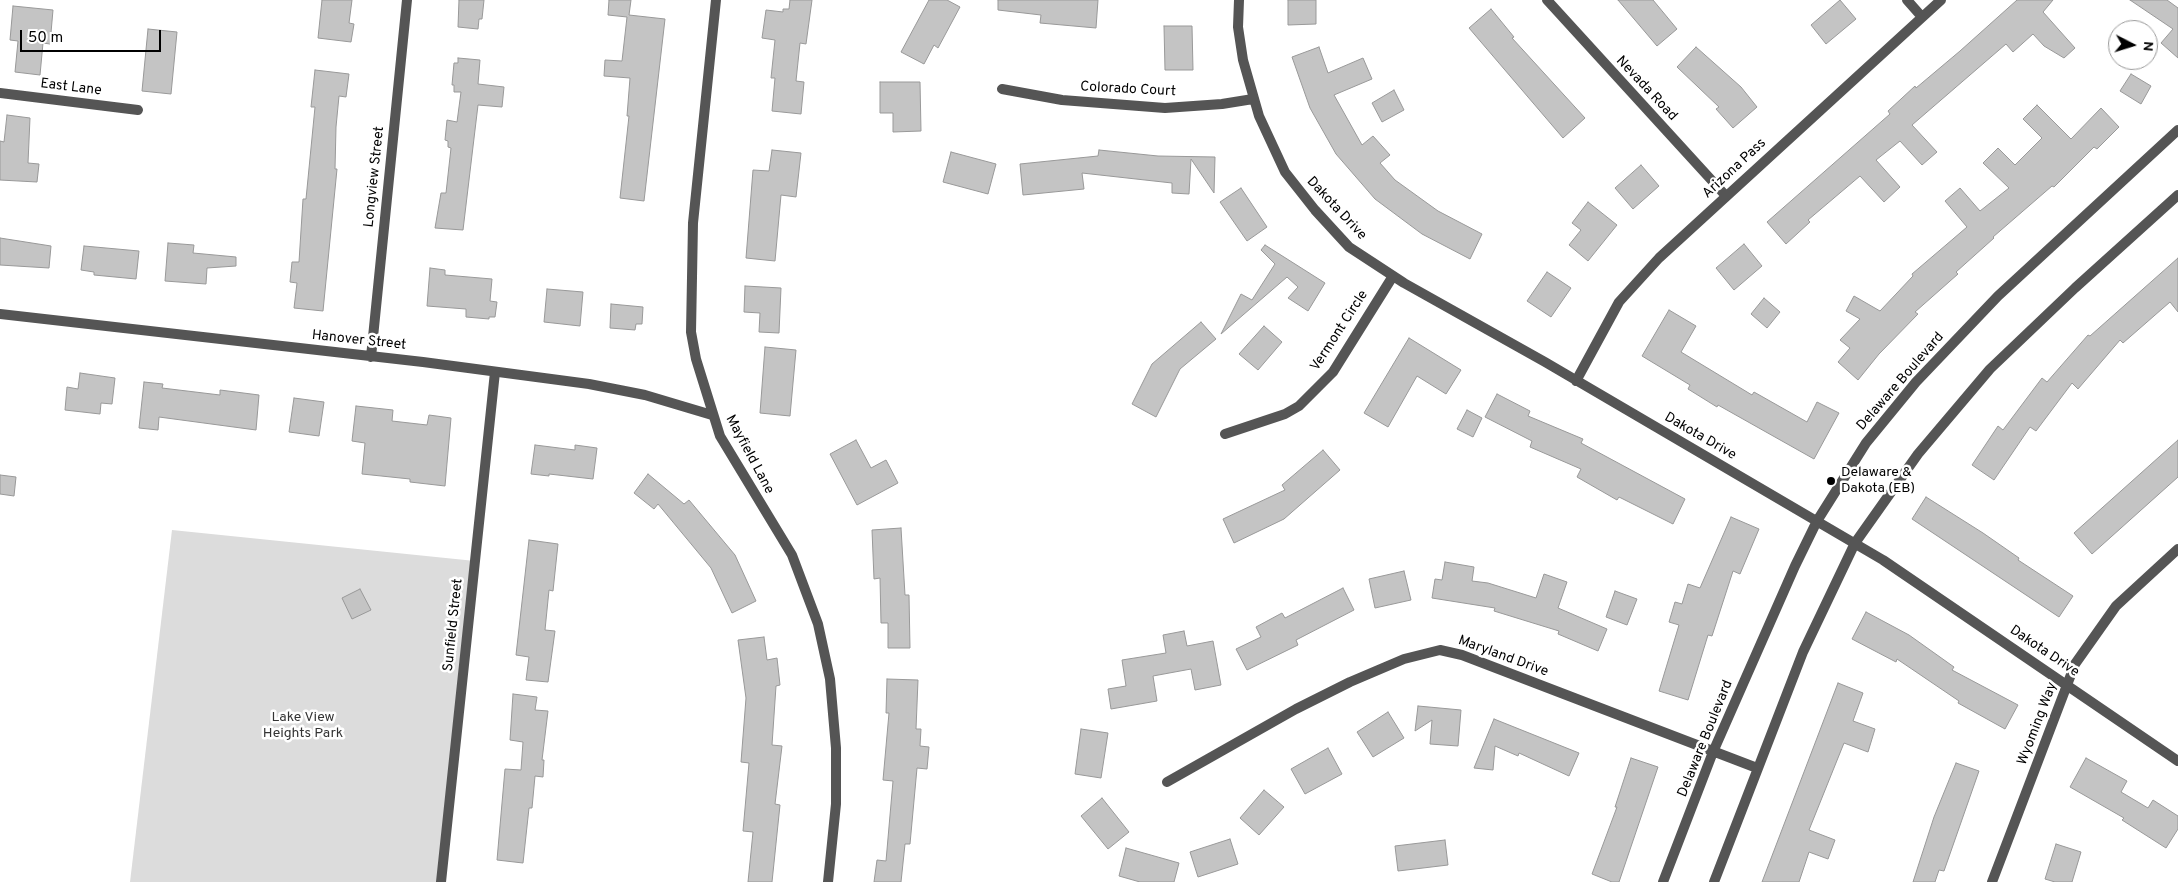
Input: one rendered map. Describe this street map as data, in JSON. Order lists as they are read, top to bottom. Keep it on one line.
{"streets":{"street":["East Lane","Nevada Road","Colorado Court","Arizona Pass","Longview Street","Dakota Drive","Vermont Circle","Hanover Street","Delaware Boulevard","Mayfield Lane","Sunfield Street","Maryland Drive","Wyoming Way"]},"crossings":[["Nevada Road","Arizona Pass"],["Colorado Court","Dakota Drive"],["Arizona Pass","Dakota Drive"],["Longview Street","Hanover Street"],["Dakota Drive","Vermont Circle"],["Dakota Drive","Delaware Boulevard"],["Dakota Drive","Wyoming Way"],["Hanover Street","Mayfield Lane"],["Hanover Street","Sunfield Street"],["Delaware Boulevard","Maryland Drive"]],"parks":["Lake View Heights Park"],"places":["Delaware & Dakota (EB)"],"scale_bar":"50 m","north":"right"}
